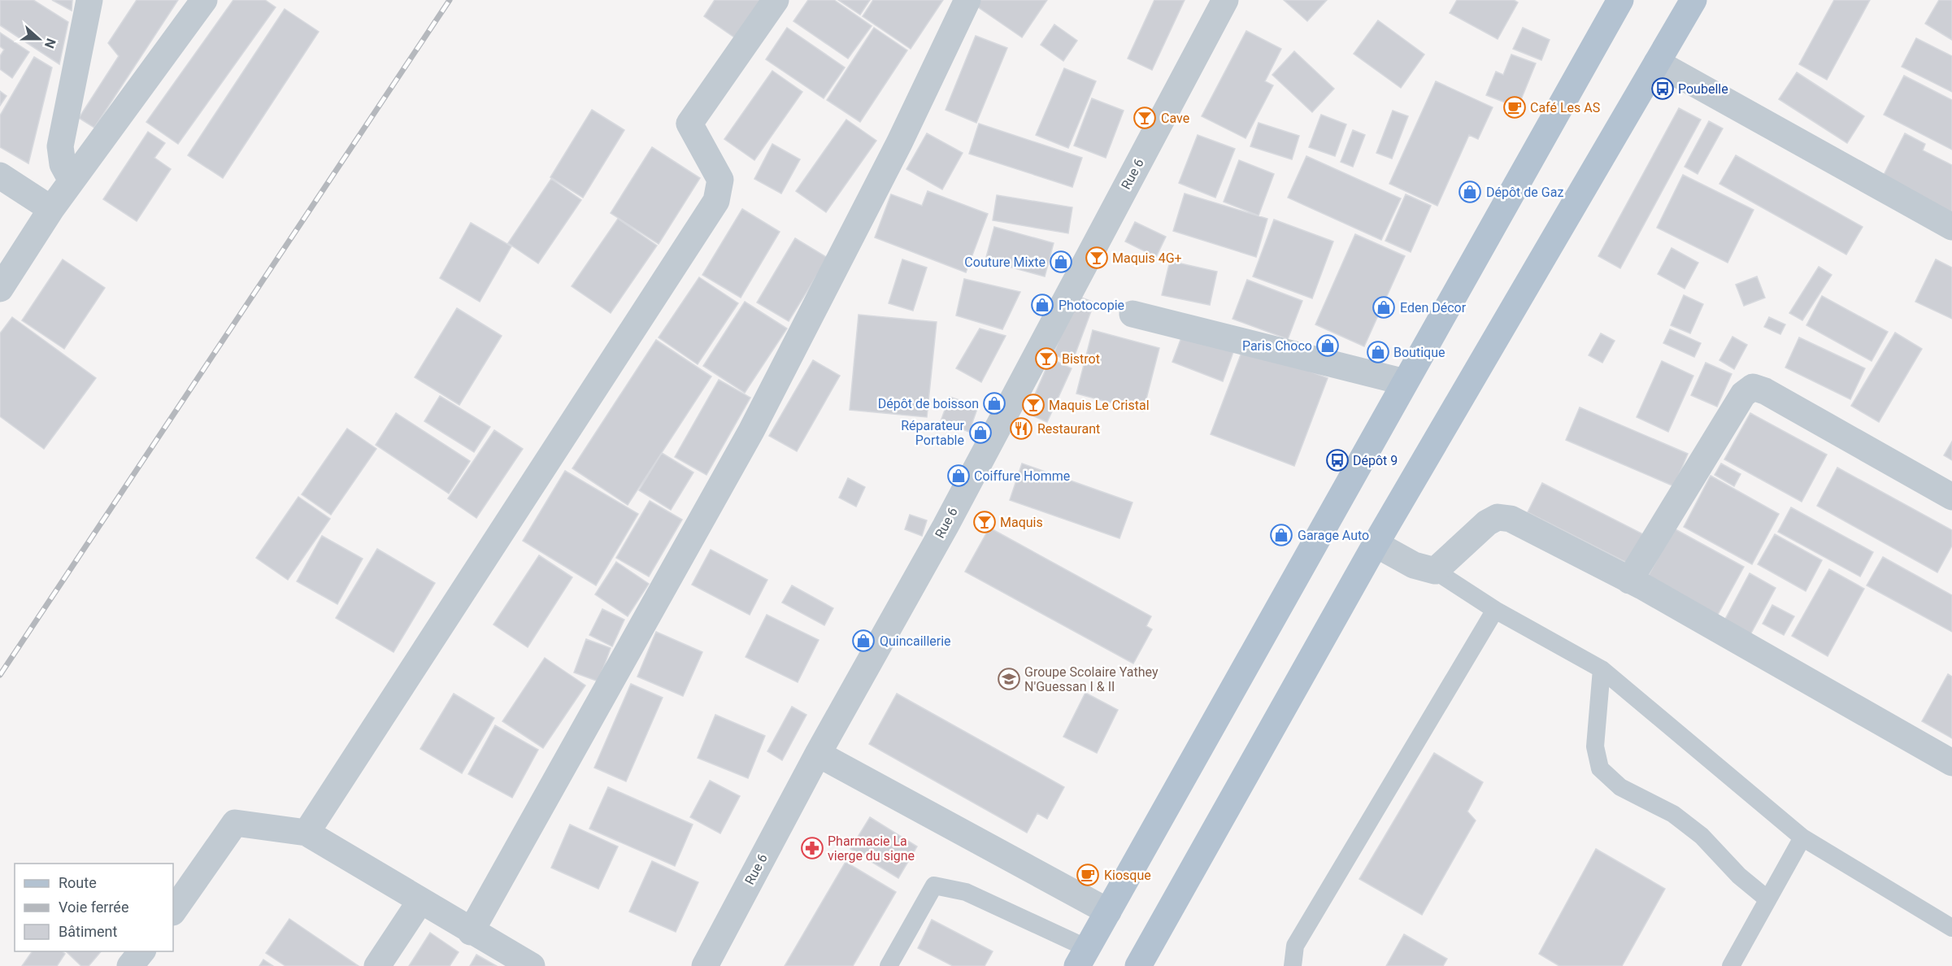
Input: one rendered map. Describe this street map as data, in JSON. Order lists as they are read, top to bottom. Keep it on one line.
{"streets":{"street":["Rue 6"]},"places":{"bus stop":["Poubelle","Dépôt 9"],"cafe":["Café Les AS","Kiosque"],"bar":["Cave","Maquis 4G+","Bistrot","Maquis Le Cristal","Maquis"],"shop":["Dépôt de Gaz","Couture Mixte","Photocopie","Eden Décor","Paris Choco","Boutique","Dépôt de boisson","Réparateur Portable","Coiffure Homme","Garage Auto","Quincaillerie"],"restaurant":["Restaurant"],"school or university":["Groupe Scolaire Yathey N'Guessan I & II"],"pharmacy":["Pharmacie La vierge du signe"]},"legend":["Route","Voie ferrée","Bâtiment"],"north":"right"}
